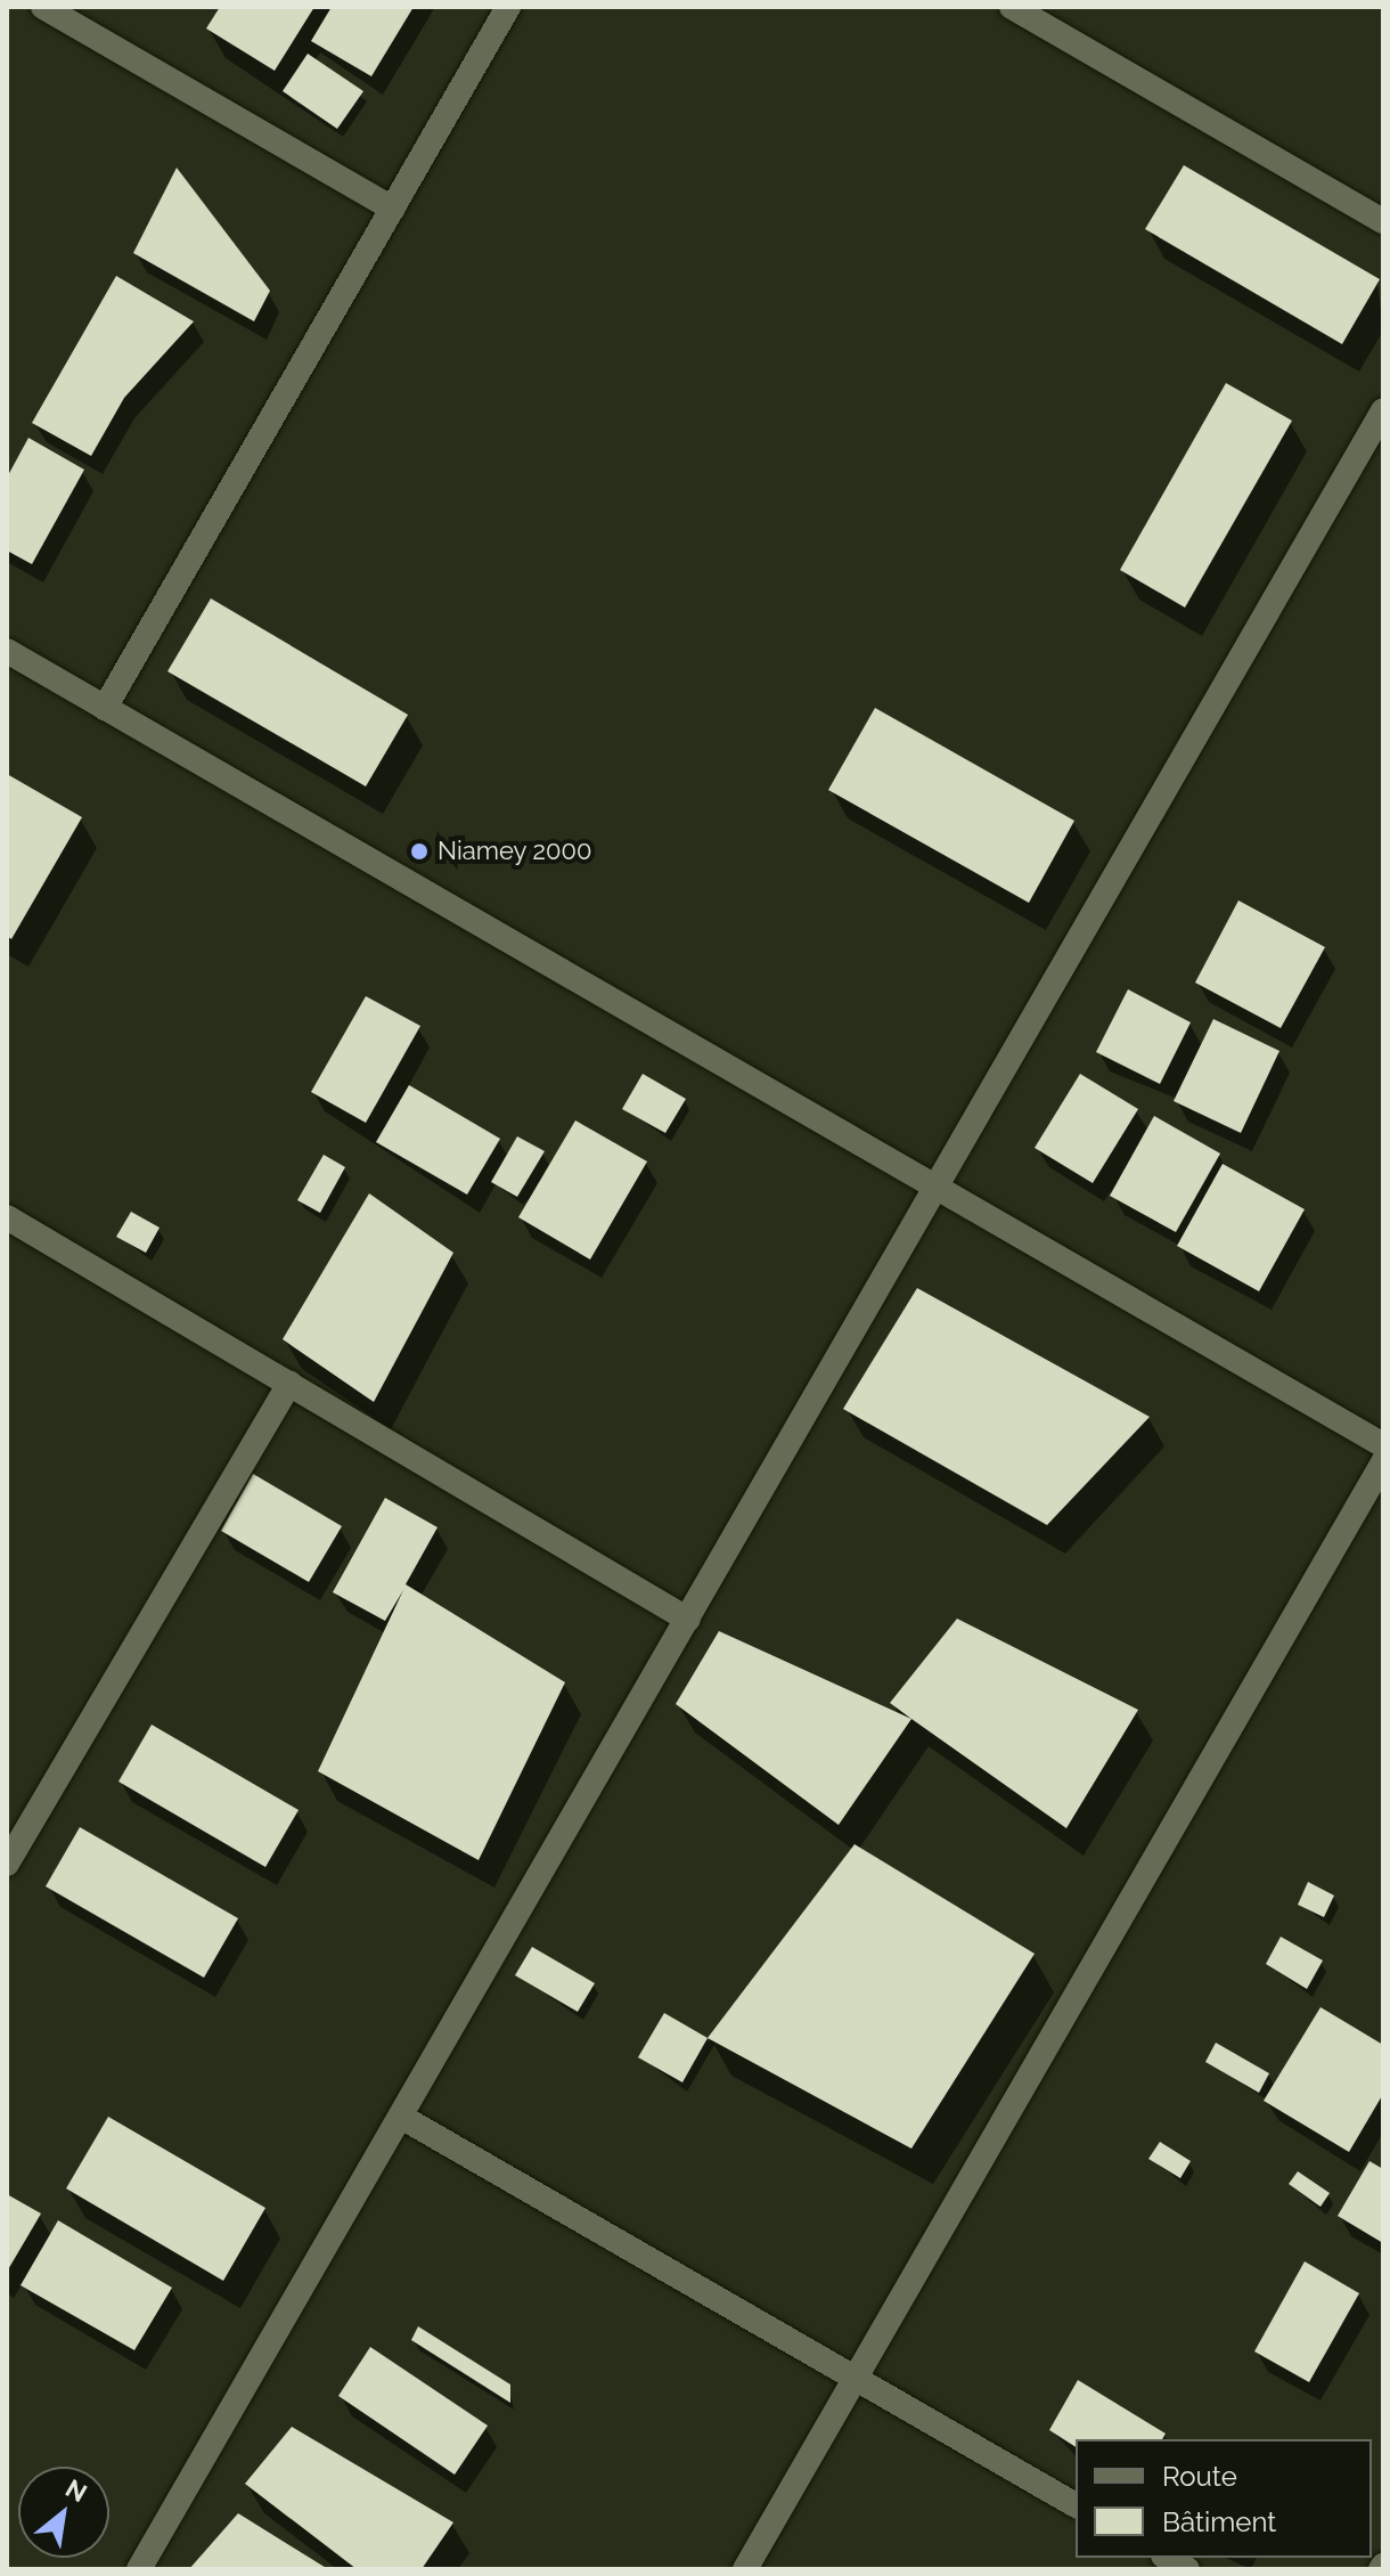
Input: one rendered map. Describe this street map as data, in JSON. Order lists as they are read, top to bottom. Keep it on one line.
{"places":["Niamey 2000"],"legend":["Route","Bâtiment"],"north":"top right"}
